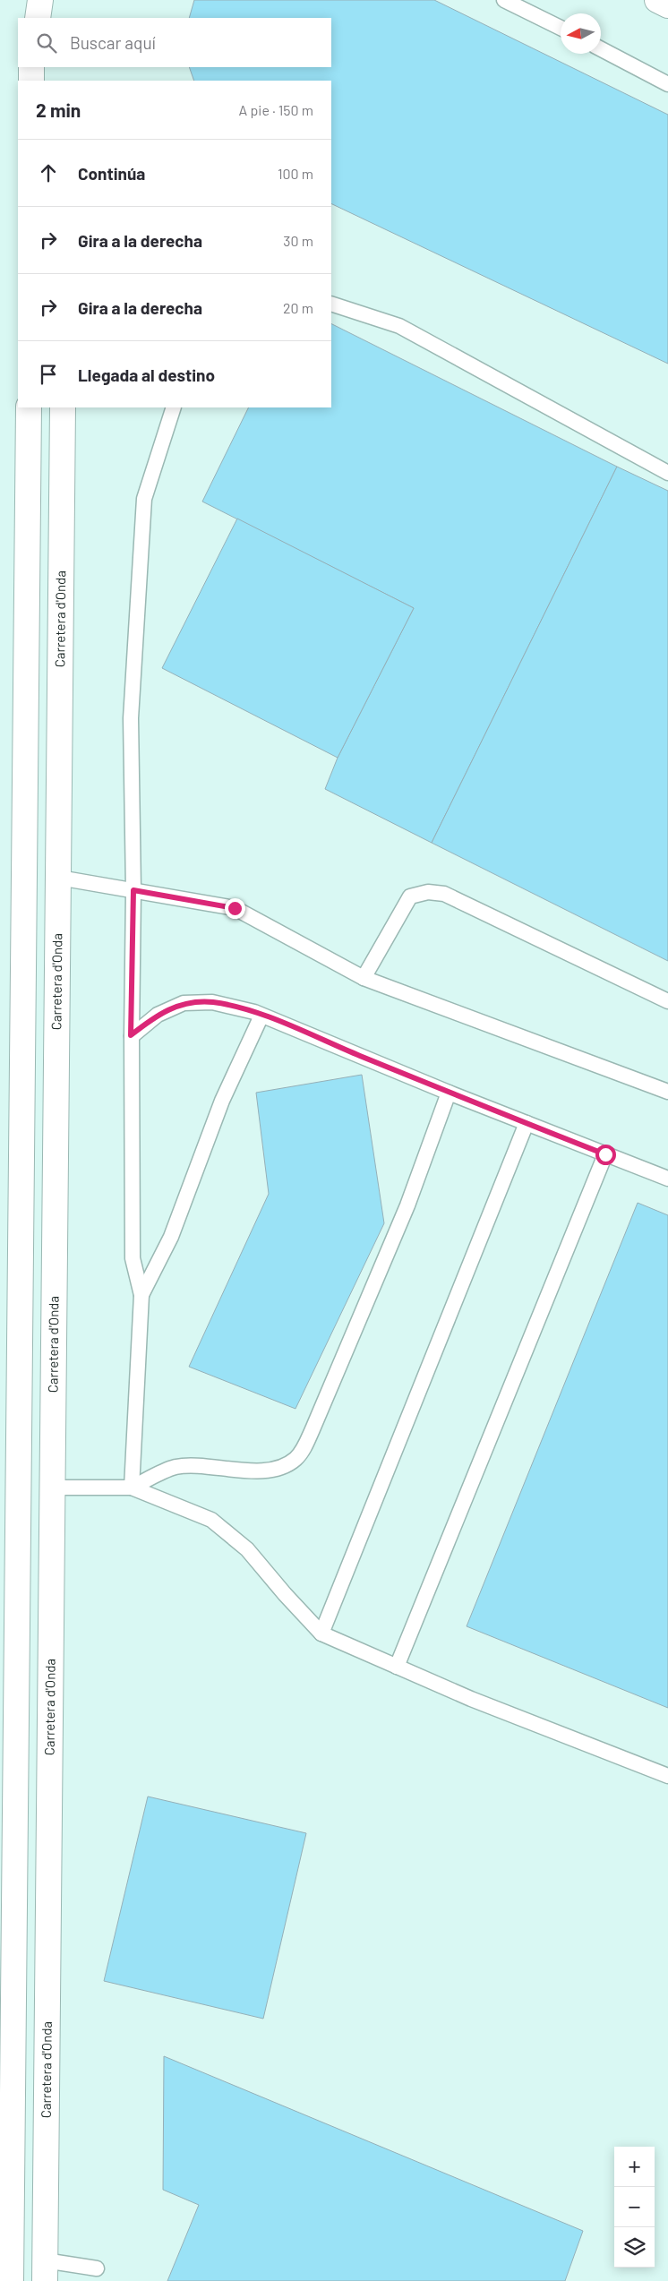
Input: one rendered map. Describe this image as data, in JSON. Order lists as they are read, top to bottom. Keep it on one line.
{"streets":{"main road":["Carretera d'Onda"]},"north":"left","page":{"search":"Buscar aquí","heading":["2 min","A pie · 150 m"],"list":[["Continúa","100 m"],["Gira a la derecha","30 m"],["Gira a la derecha","20 m"],"Llegada al destino"],"map_buttons":["+","−"]}}
